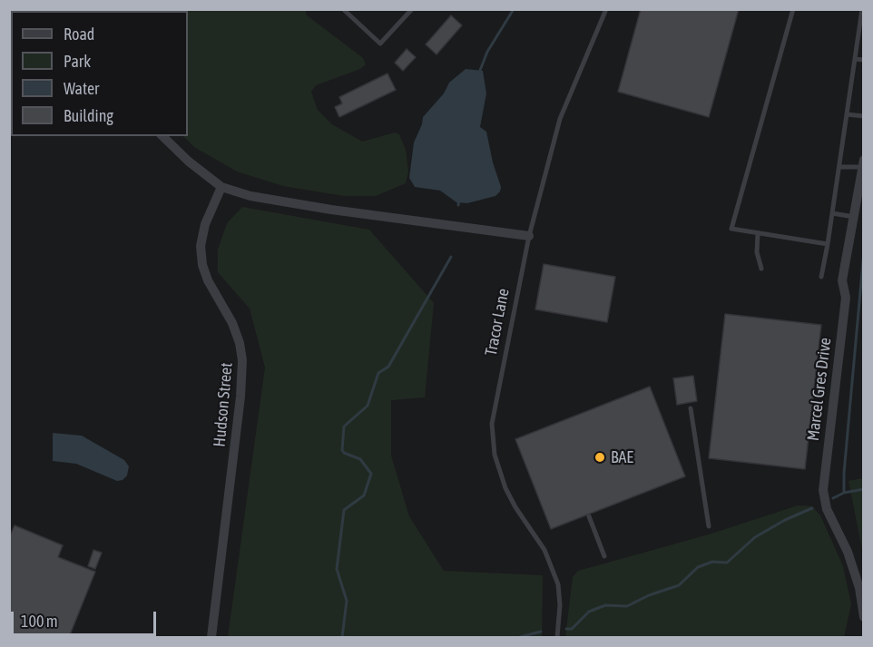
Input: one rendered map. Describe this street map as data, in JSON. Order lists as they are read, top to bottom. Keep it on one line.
{"streets":{"street":["Marcel Gres Drive","Hudson Street"],"lane":["Tracor Lane"]},"places":["BAE"],"legend":["Road","Park","Water","Building"],"scale_bar":"100 m"}
